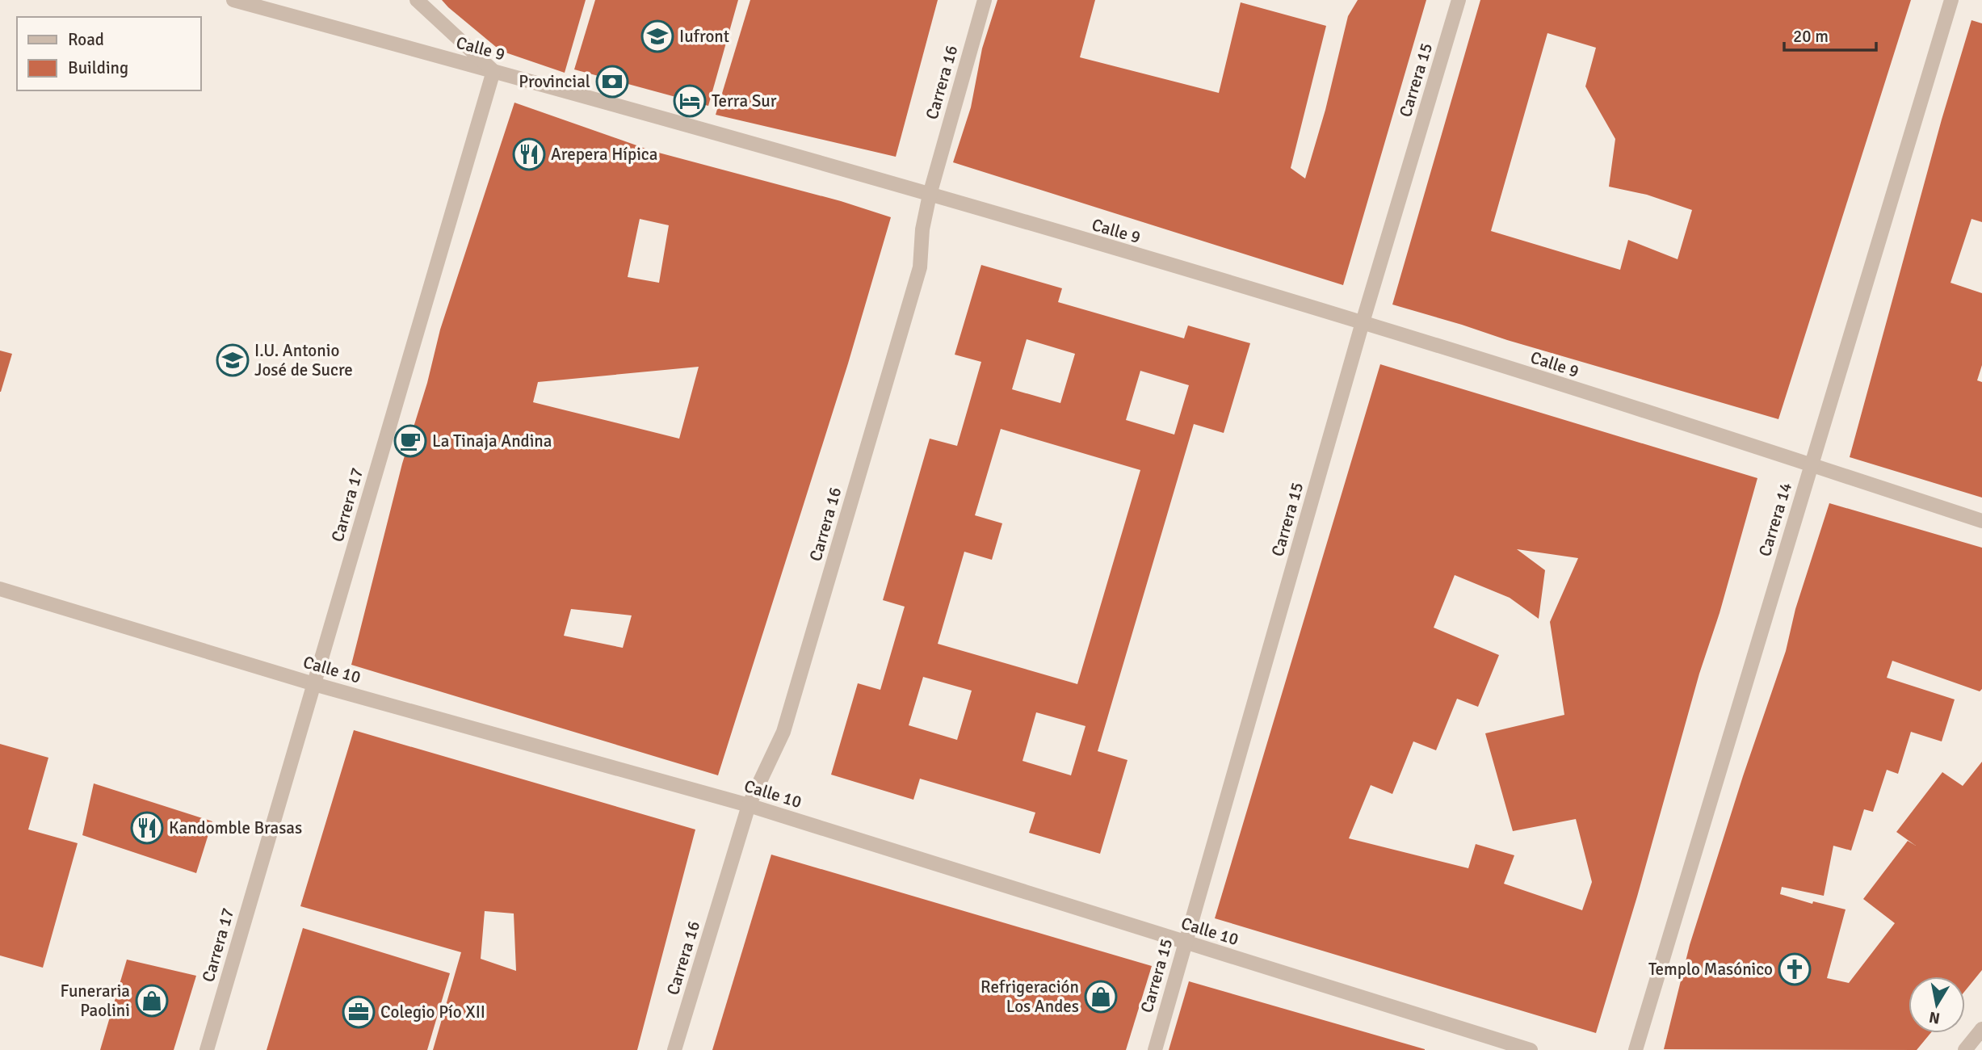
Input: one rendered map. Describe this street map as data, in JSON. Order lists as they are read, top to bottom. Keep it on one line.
{"streets":{"street":["Calle 9","Carrera 15","Carrera 16","Carrera 17","Carrera 14","Calle 10"]},"crossings":[["Calle 9","Carrera 15"],["Calle 9","Carrera 16"],["Calle 9","Carrera 17"],["Calle 9","Carrera 14"],["Carrera 15","Calle 10"],["Carrera 16","Calle 10"],["Carrera 17","Calle 10"]],"places":{"school or university":["Iufront","I.U. Antonio José de Sucre"],"bank":["Provincial"],"hotel":["Terra Sur"],"restaurant":["Arepera Hípica","Kandomble Brasas"],"cafe":["La Tinaja Andina"],"church":["Templo Masónico"],"shop":["Refrigeración Los Andes","Funeraria Paolini"],"office":["Colegio Pío XII"]},"legend":["Road","Building"],"scale_bar":"20 m","north":"bottom"}
